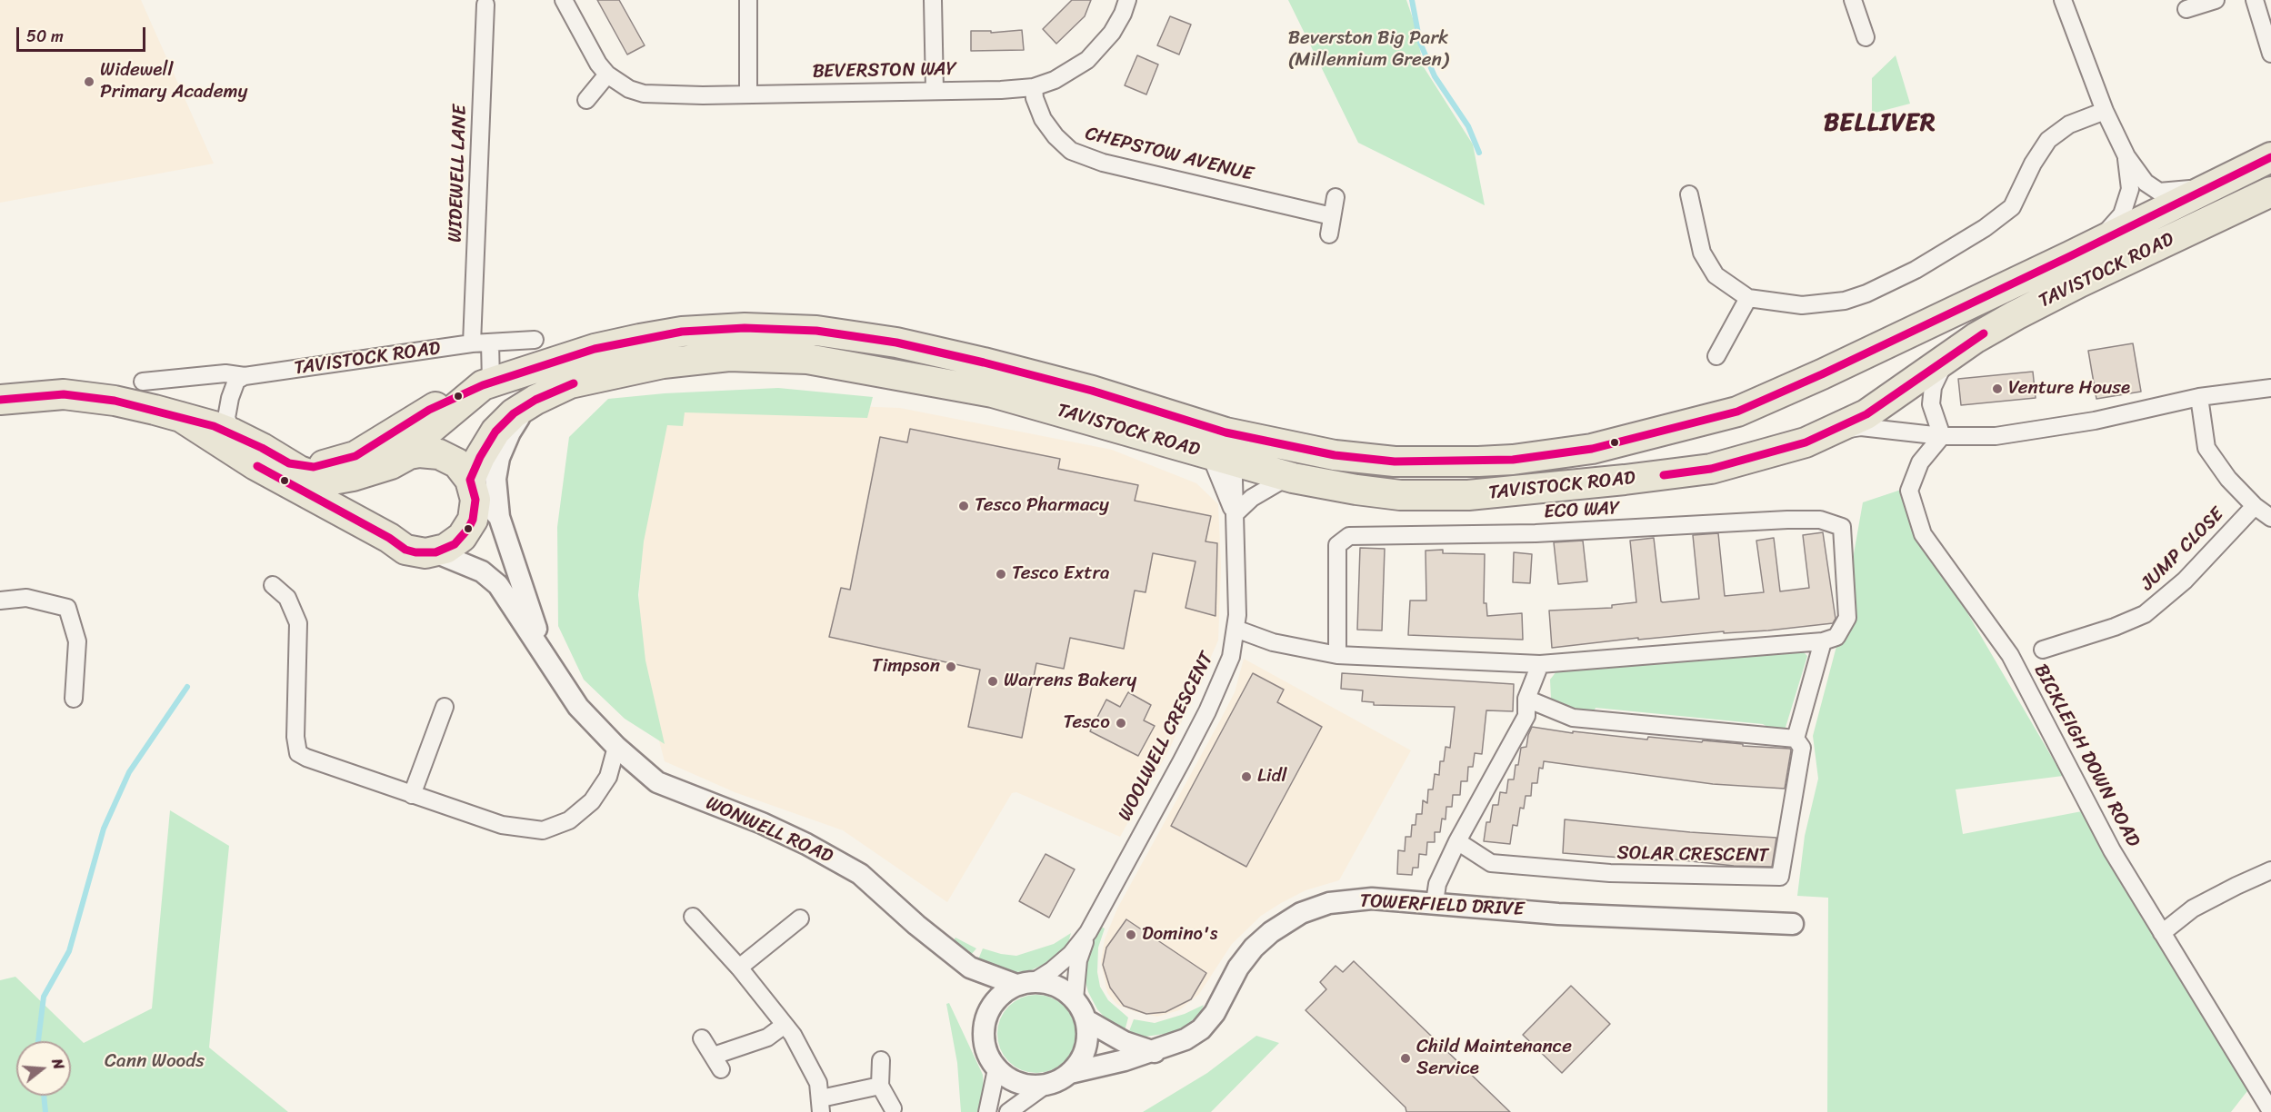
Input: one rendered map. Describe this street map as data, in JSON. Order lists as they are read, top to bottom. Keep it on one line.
{"streets":{"highway":["TAVISTOCK ROAD"],"street":["BEVERSTON WAY","CHEPSTOW AVENUE","WIDEWELL LANE","ECO WAY","JUMP CLOSE","WOOLWELL CRESCENT","BICKLEIGH DOWN ROAD","WONWELL ROAD","SOLAR CRESCENT","TOWERFIELD DRIVE"]},"crossings":[["BEVERSTON WAY","CHEPSTOW AVENUE"],["WIDEWELL LANE","TAVISTOCK ROAD"],["TAVISTOCK ROAD","WOOLWELL CRESCENT"],["TAVISTOCK ROAD","BICKLEIGH DOWN ROAD"],["TAVISTOCK ROAD","WONWELL ROAD"],["WOOLWELL CRESCENT","WONWELL ROAD"],["WOOLWELL CRESCENT","TOWERFIELD DRIVE"],["WONWELL ROAD","TOWERFIELD DRIVE"]],"districts":["BELLIVER"],"parks":["Beverston Big Park (Millennium Green)","Cann Woods"],"places":["Widewell Primary Academy","Venture House","Tesco Pharmacy","Tesco Extra","Timpson","Warrens Bakery","Tesco","Lidl","Domino's","Child Maintenance Service"],"scale_bar":"50 m","north":"right"}
